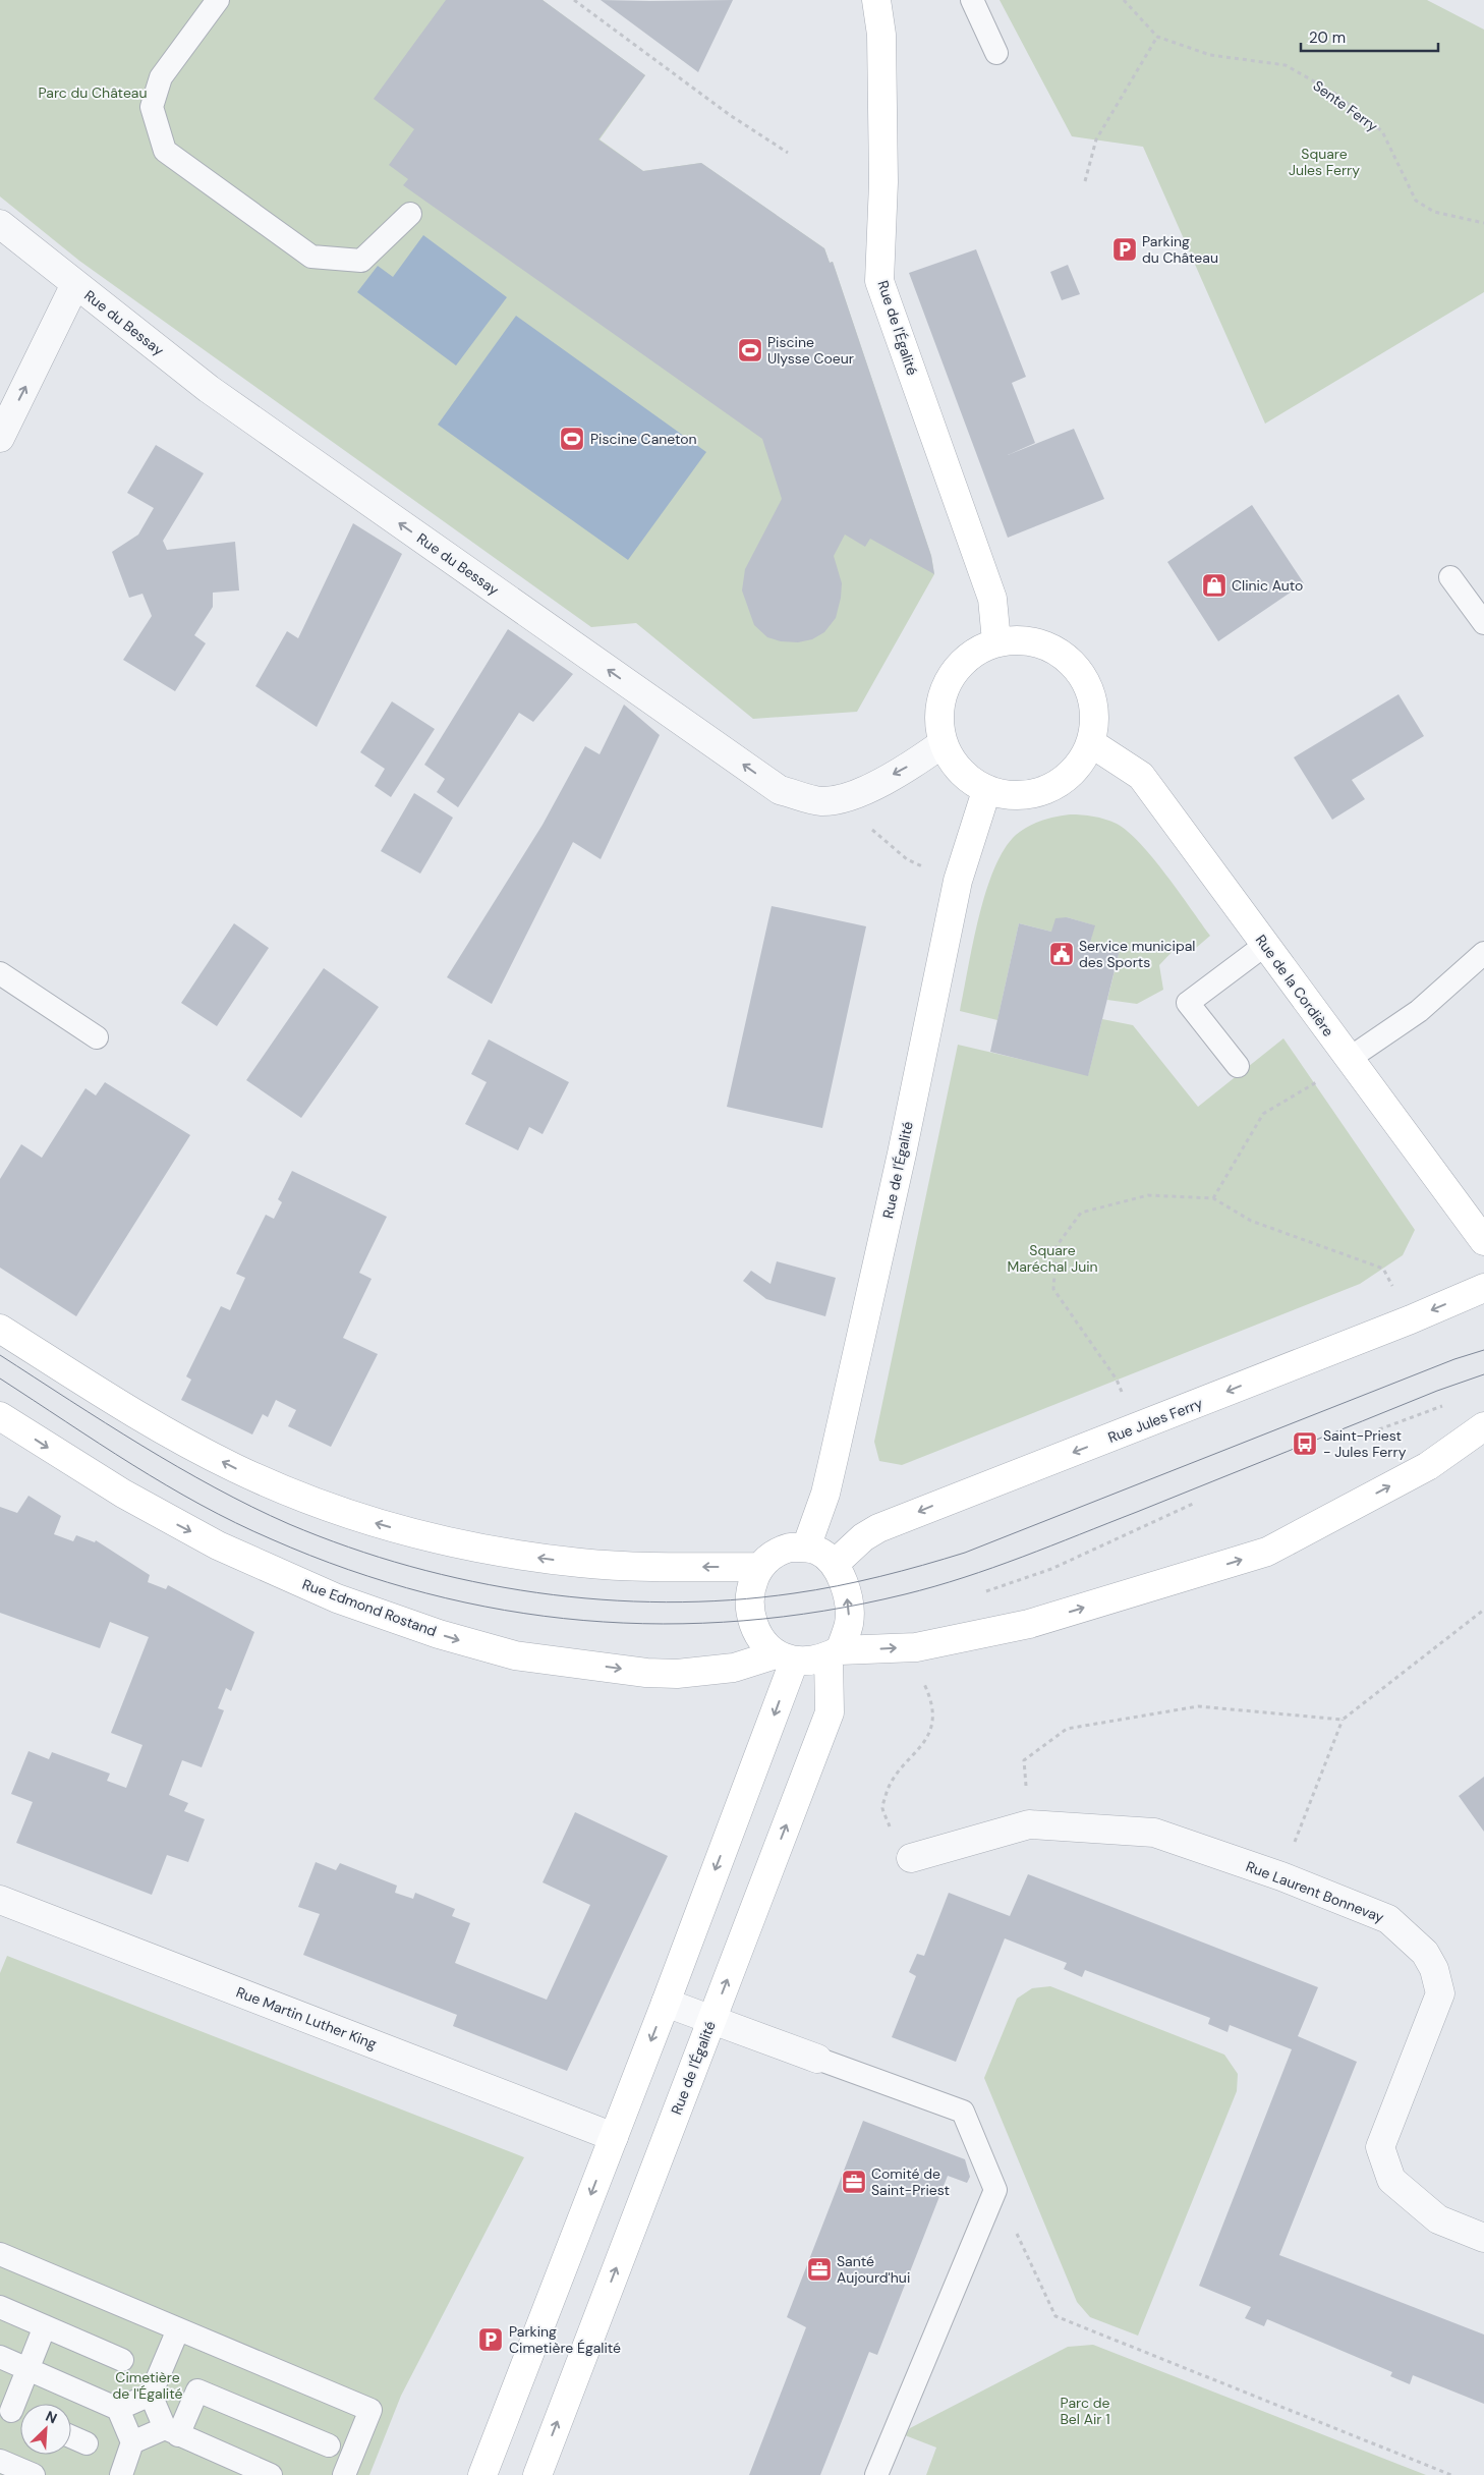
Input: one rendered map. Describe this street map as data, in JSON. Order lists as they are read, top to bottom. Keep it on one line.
{"streets":{"street":["Rue du Bessay","Rue de l'Égalité","Rue de la Cordière","Rue Jules Ferry","Rue Edmond Rostand","Rue Laurent Bonnevay","Rue Martin Luther King"],"path":["Sente Ferry"]},"crossings":[["Rue du Bessay","Rue de l'Égalité"],["Rue du Bessay","Rue de la Cordière"],["Rue de l'Égalité","Rue de la Cordière"],["Rue de l'Égalité","Rue Jules Ferry"],["Rue de l'Égalité","Rue Edmond Rostand"],["Rue Jules Ferry","Rue Edmond Rostand"]],"one_way":["Rue du Bessay"],"parks":["Parc du Château","Square Jules Ferry","Square Maréchal Juin","Cimetière de l'Égalité","Parc de Bel Air 1"],"places":{"parking":["Parking du Château","Parking Cimetière Égalité"],"sports":["Piscine Ulysse Coeur","Piscine Caneton"],"shop":["Clinic Auto"],"public building":["Service municipal des Sports"],"bus stop":["Saint-Priest - Jules Ferry"],"office":["Comité de Saint-Priest","Santé Aujourd'hui"]},"scale_bar":"20 m","north":"top right"}
